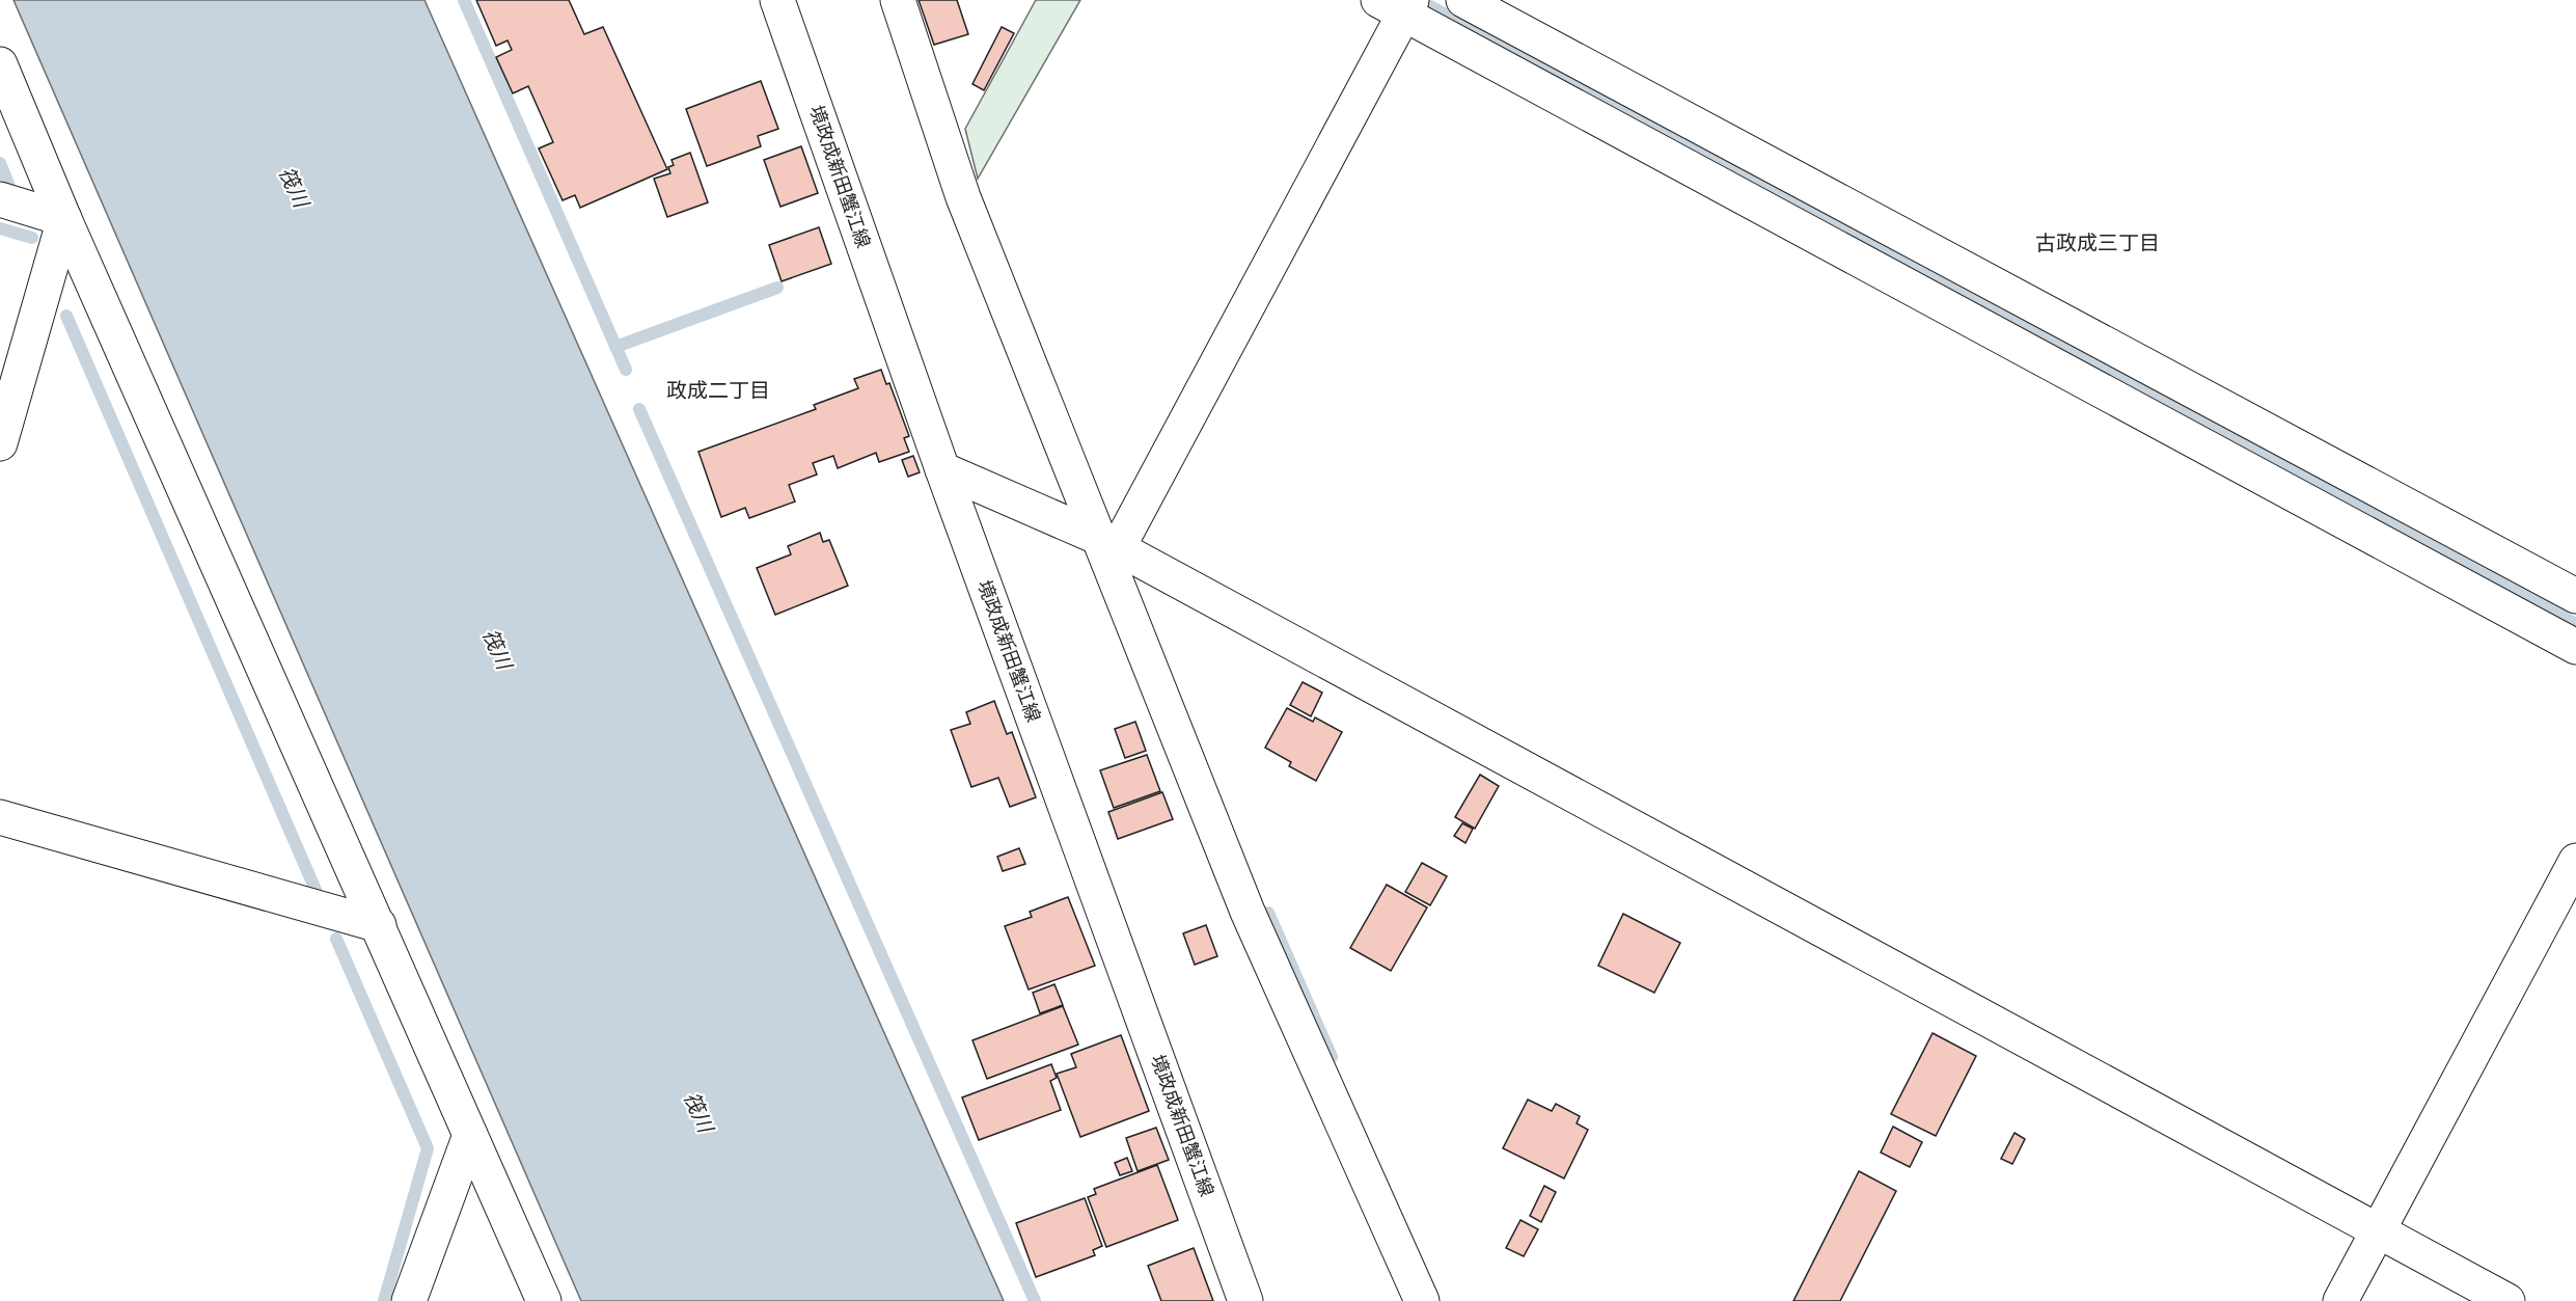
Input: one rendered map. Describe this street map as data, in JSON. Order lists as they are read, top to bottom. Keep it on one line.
{"streets":{"street":["境政成新田蟹江線"]},"districts":["古政成三丁目","政成二丁目"],"water":["筏川"]}
